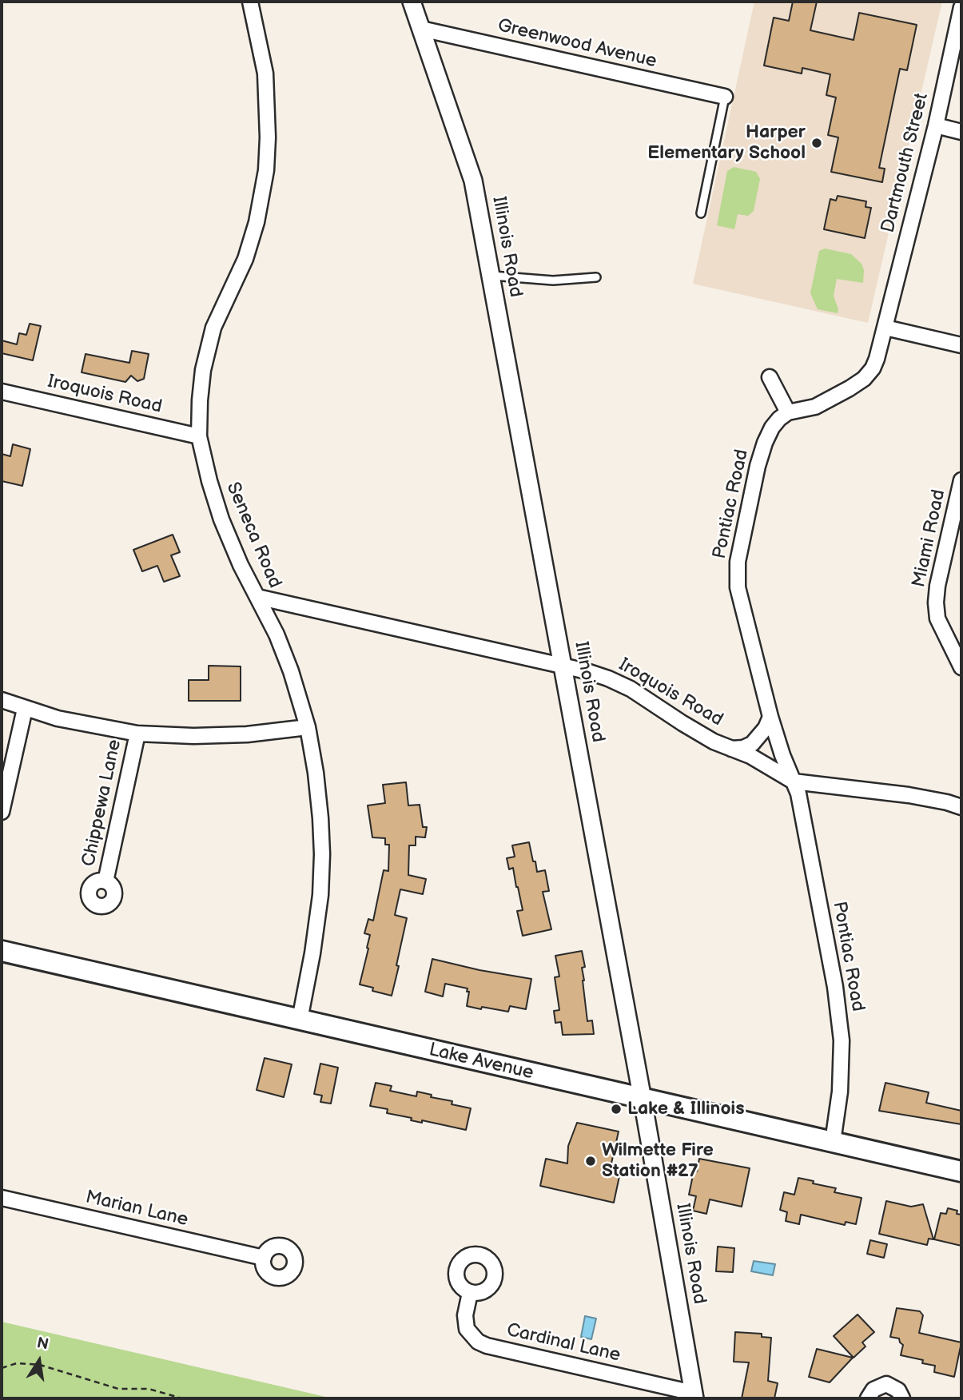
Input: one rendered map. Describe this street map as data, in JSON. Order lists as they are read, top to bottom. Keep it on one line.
{"streets":{"main road":["Lake Avenue"],"street":["Greenwood Avenue","Dartmouth Street","Illinois Road","Iroquois Road","Pontiac Road","Seneca Road","Miami Road","Chippewa Lane","Marian Lane","Cardinal Lane"]},"crossings":[["Greenwood Avenue","Illinois Road"],["Illinois Road","Iroquois Road"],["Illinois Road","Lake Avenue"],["Illinois Road","Cardinal Lane"],["Iroquois Road","Pontiac Road"],["Iroquois Road","Seneca Road"],["Pontiac Road","Lake Avenue"],["Seneca Road","Lake Avenue"]],"places":["Harper Elementary School","Lake & Illinois","Wilmette Fire Station #27"],"north":"top"}
